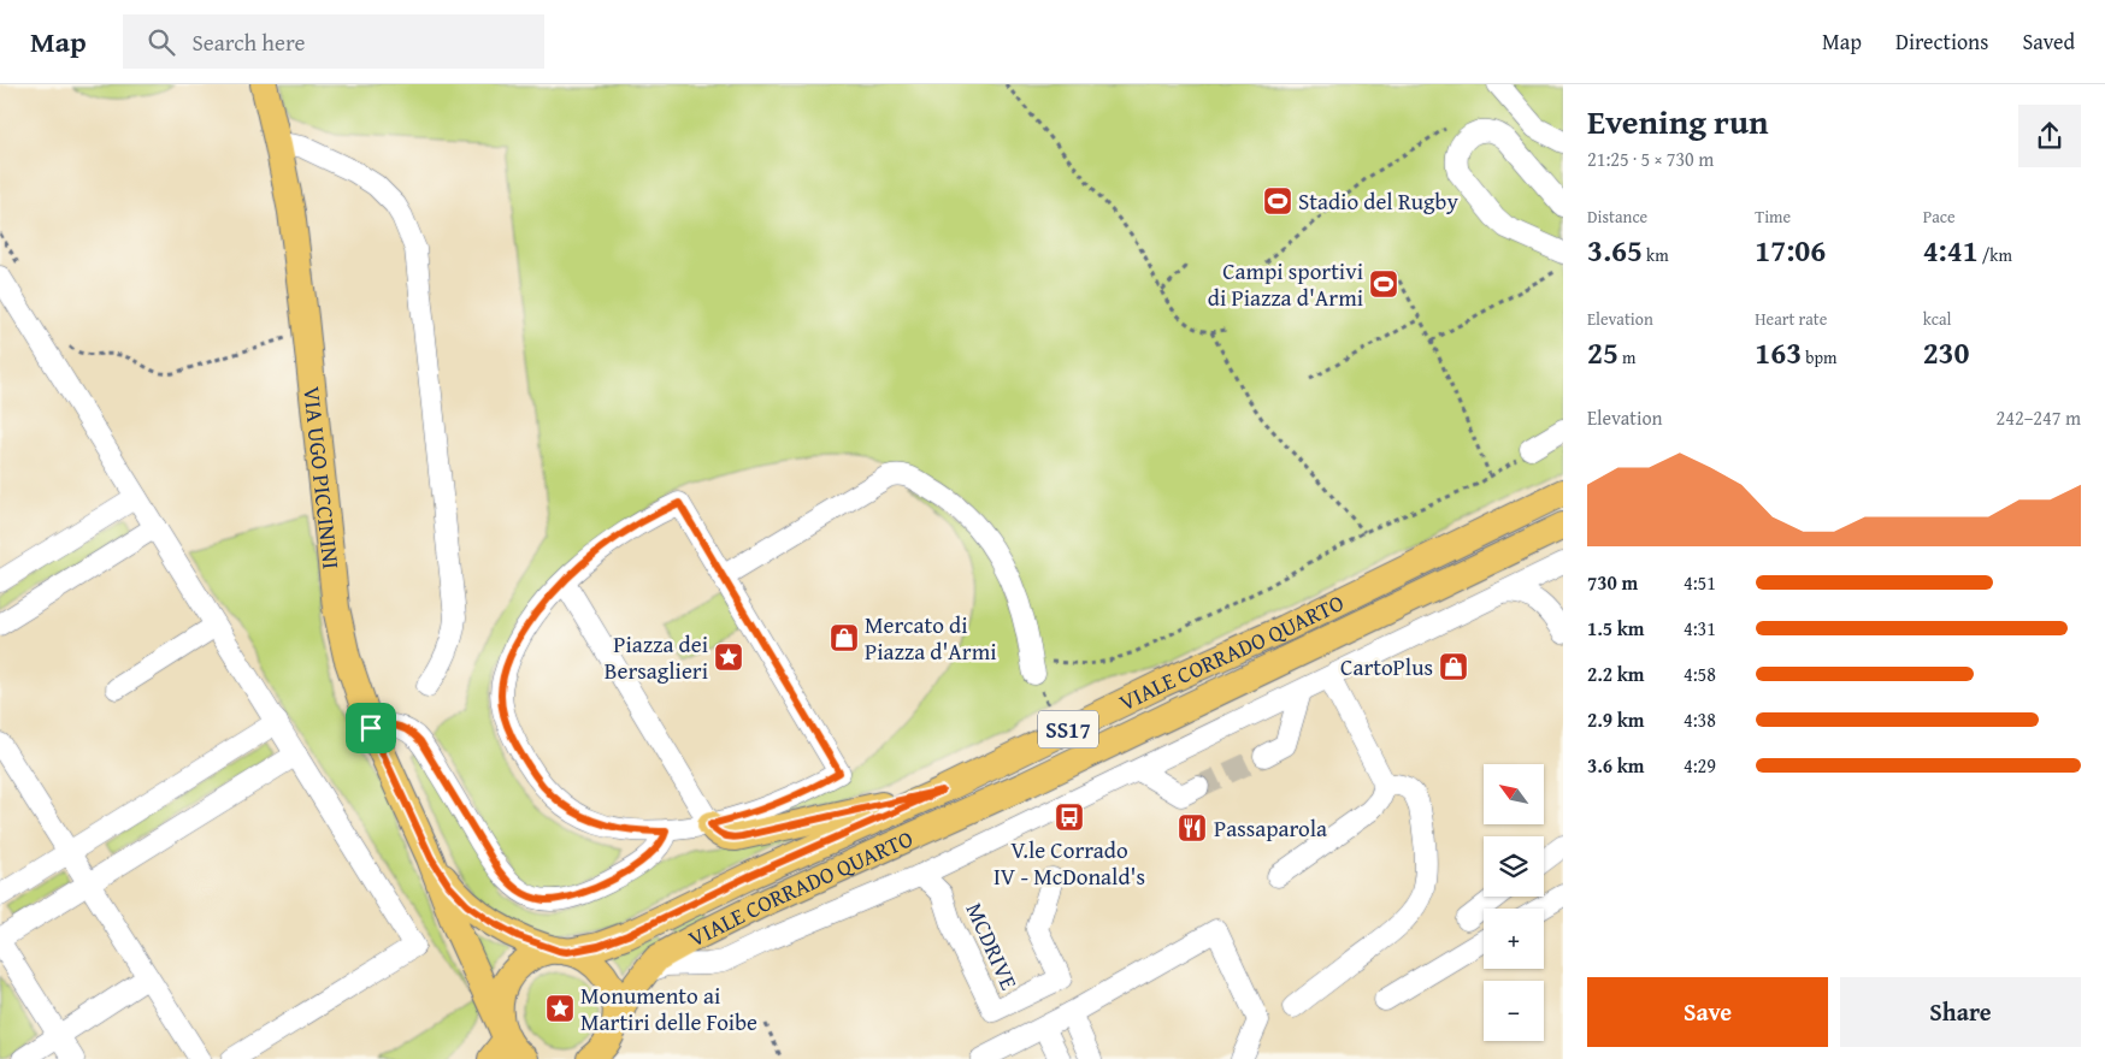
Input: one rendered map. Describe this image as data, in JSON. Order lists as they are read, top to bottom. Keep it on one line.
{"streets":{"main road":["VIA UGO PICCININI","VIALE CORRADO QUARTO","SS17"],"street":["MCDRIVE"]},"crossings":[["VIA UGO PICCININI","VIALE CORRADO QUARTO"],["VIALE CORRADO QUARTO","MCDRIVE"]],"places":{"sports":["Stadio del Rugby","Campi sportivi di Piazza d'Armi"],"shop":["Mercato di Piazza d'Armi","CartoPlus"],"place":["Piazza dei Bersaglieri","Monumento ai Martiri delle Foibe"],"bus stop":["V.le Corrado IV - McDonald's"],"restaurant":["Passaparola"]},"north":"top left","page":{"header":"Map","search":"Search here","nav":["Map","Directions","Saved"],"heading":["Evening run","21:25 · 5 × 730 m"],"stats":[["Distance","3.65 km"],["Time","17:06"],["Pace","4:41 /km"],["Elevation","25 m"],["Heart rate","163 bpm"],["kcal","230"]],"chart":["Elevation","242–247 m"],"list":[{"name":"730 m","note":"4:51"},{"name":"1.5 km","note":"4:31"},{"name":"2.2 km","note":"4:58"},{"name":"2.9 km","note":"4:38"},{"name":"3.6 km","note":"4:29"}],"map_buttons":["+","−"],"buttons":["Save","Share"]}}
